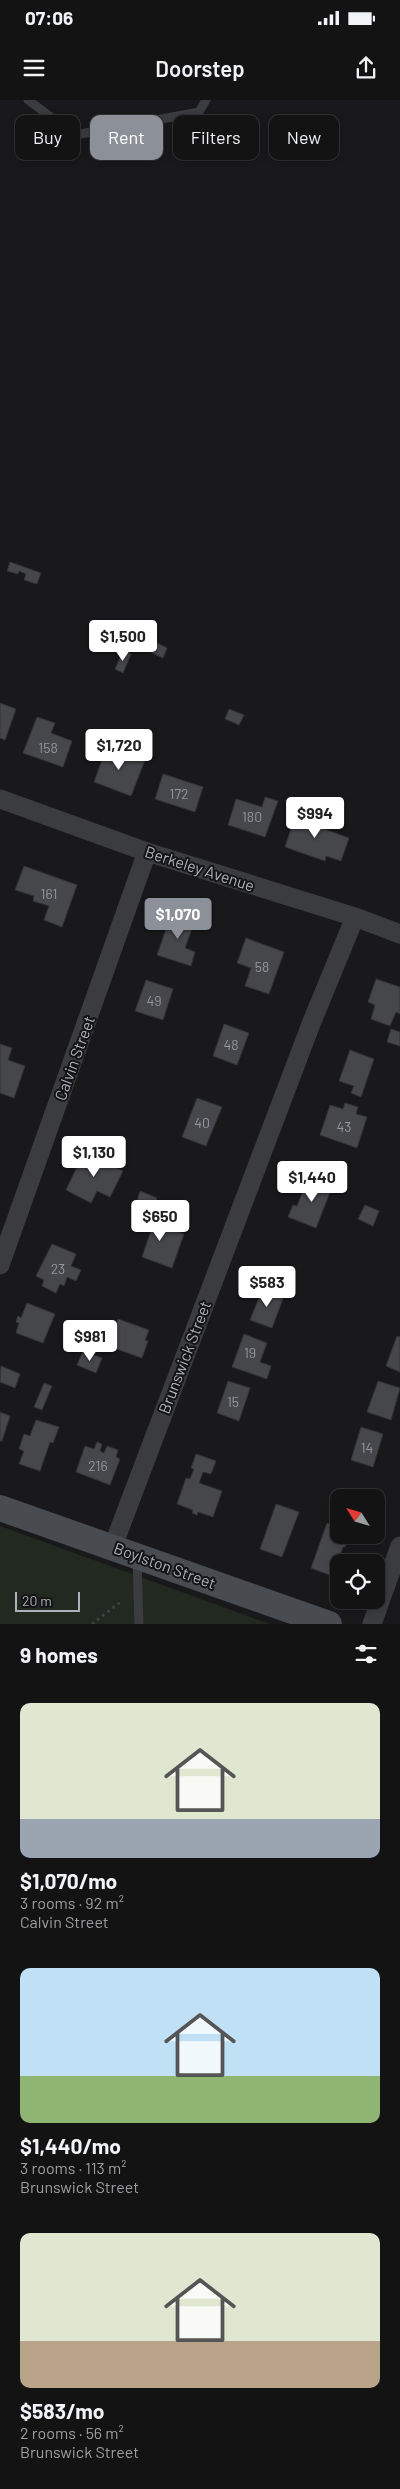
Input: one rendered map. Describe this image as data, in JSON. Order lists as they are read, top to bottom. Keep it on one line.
{"streets":{"main road":["Boylston Street"],"street":["Berkeley Avenue","Calvin Street","Brunswick Street"]},"crossings":[["Berkeley Avenue","Calvin Street"],["Berkeley Avenue","Brunswick Street"],["Brunswick Street","Boylston Street"]],"house_numbers":["158","172","180","161","58","49","48","40","43","23","19","15","14","216"],"scale_bar":"20 m","north":"top left","page":{"status":"07:06","header":"Doorstep","chip":["Buy","Rent","Filters","New"],"price":["$1,500","$1,720","$994","$1,070","$1,130","$1,440","$650","$583","$981"],"scale":"20 m","heading":"9 homes","list":[{"name":"$1,070/mo","note":"3 rooms · 92 m² · Calvin Street"},{"name":"$1,440/mo","note":"3 rooms · 113 m² · Brunswick Street"},{"name":"$583/mo","note":"2 rooms · 56 m² · Brunswick Street"}]}}
